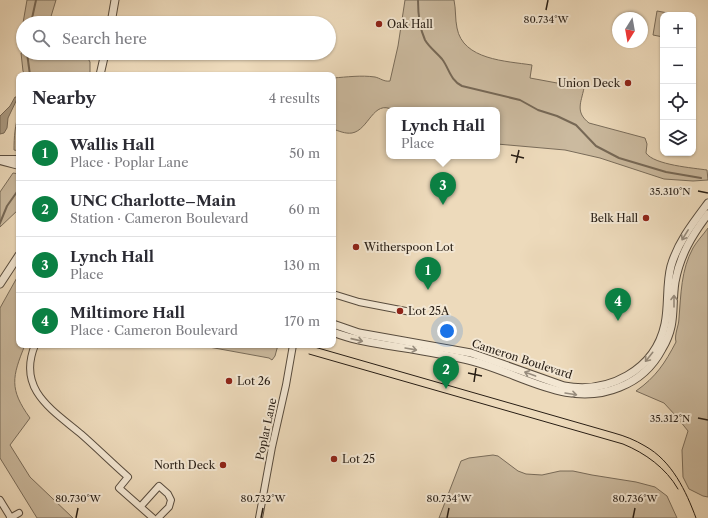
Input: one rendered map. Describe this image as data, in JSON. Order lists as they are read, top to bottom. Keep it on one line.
{"streets":{"street":["Cameron Boulevard","Poplar Lane"]},"places":["Oak Hall","Union Deck","Belk Hall","Witherspoon Lot","Lot 25A","Lot 26","Lot 25","North Deck"],"north":"bottom","page":{"map_buttons":["+","−"],"search":"Search here","heading":["Nearby","4 results"],"popup":["Lynch Hall","Place"],"list":[{"mark":"1","name":"Wallis Hall","note":"Place · Poplar Lane","value":"50 m"},{"mark":"2","name":"UNC Charlotte–Main","note":"Station · Cameron Boulevard","value":"60 m"},{"mark":"3","name":"Lynch Hall","note":"Place","value":"130 m"},{"mark":"4","name":"Miltimore Hall","note":"Place · Cameron Boulevard","value":"170 m"}],"pins":["3","1","4","2"]},"coordinates":["80.734°W","35.310°N","35.312°N","80.730°W","80.732°W","80.736°W"]}
